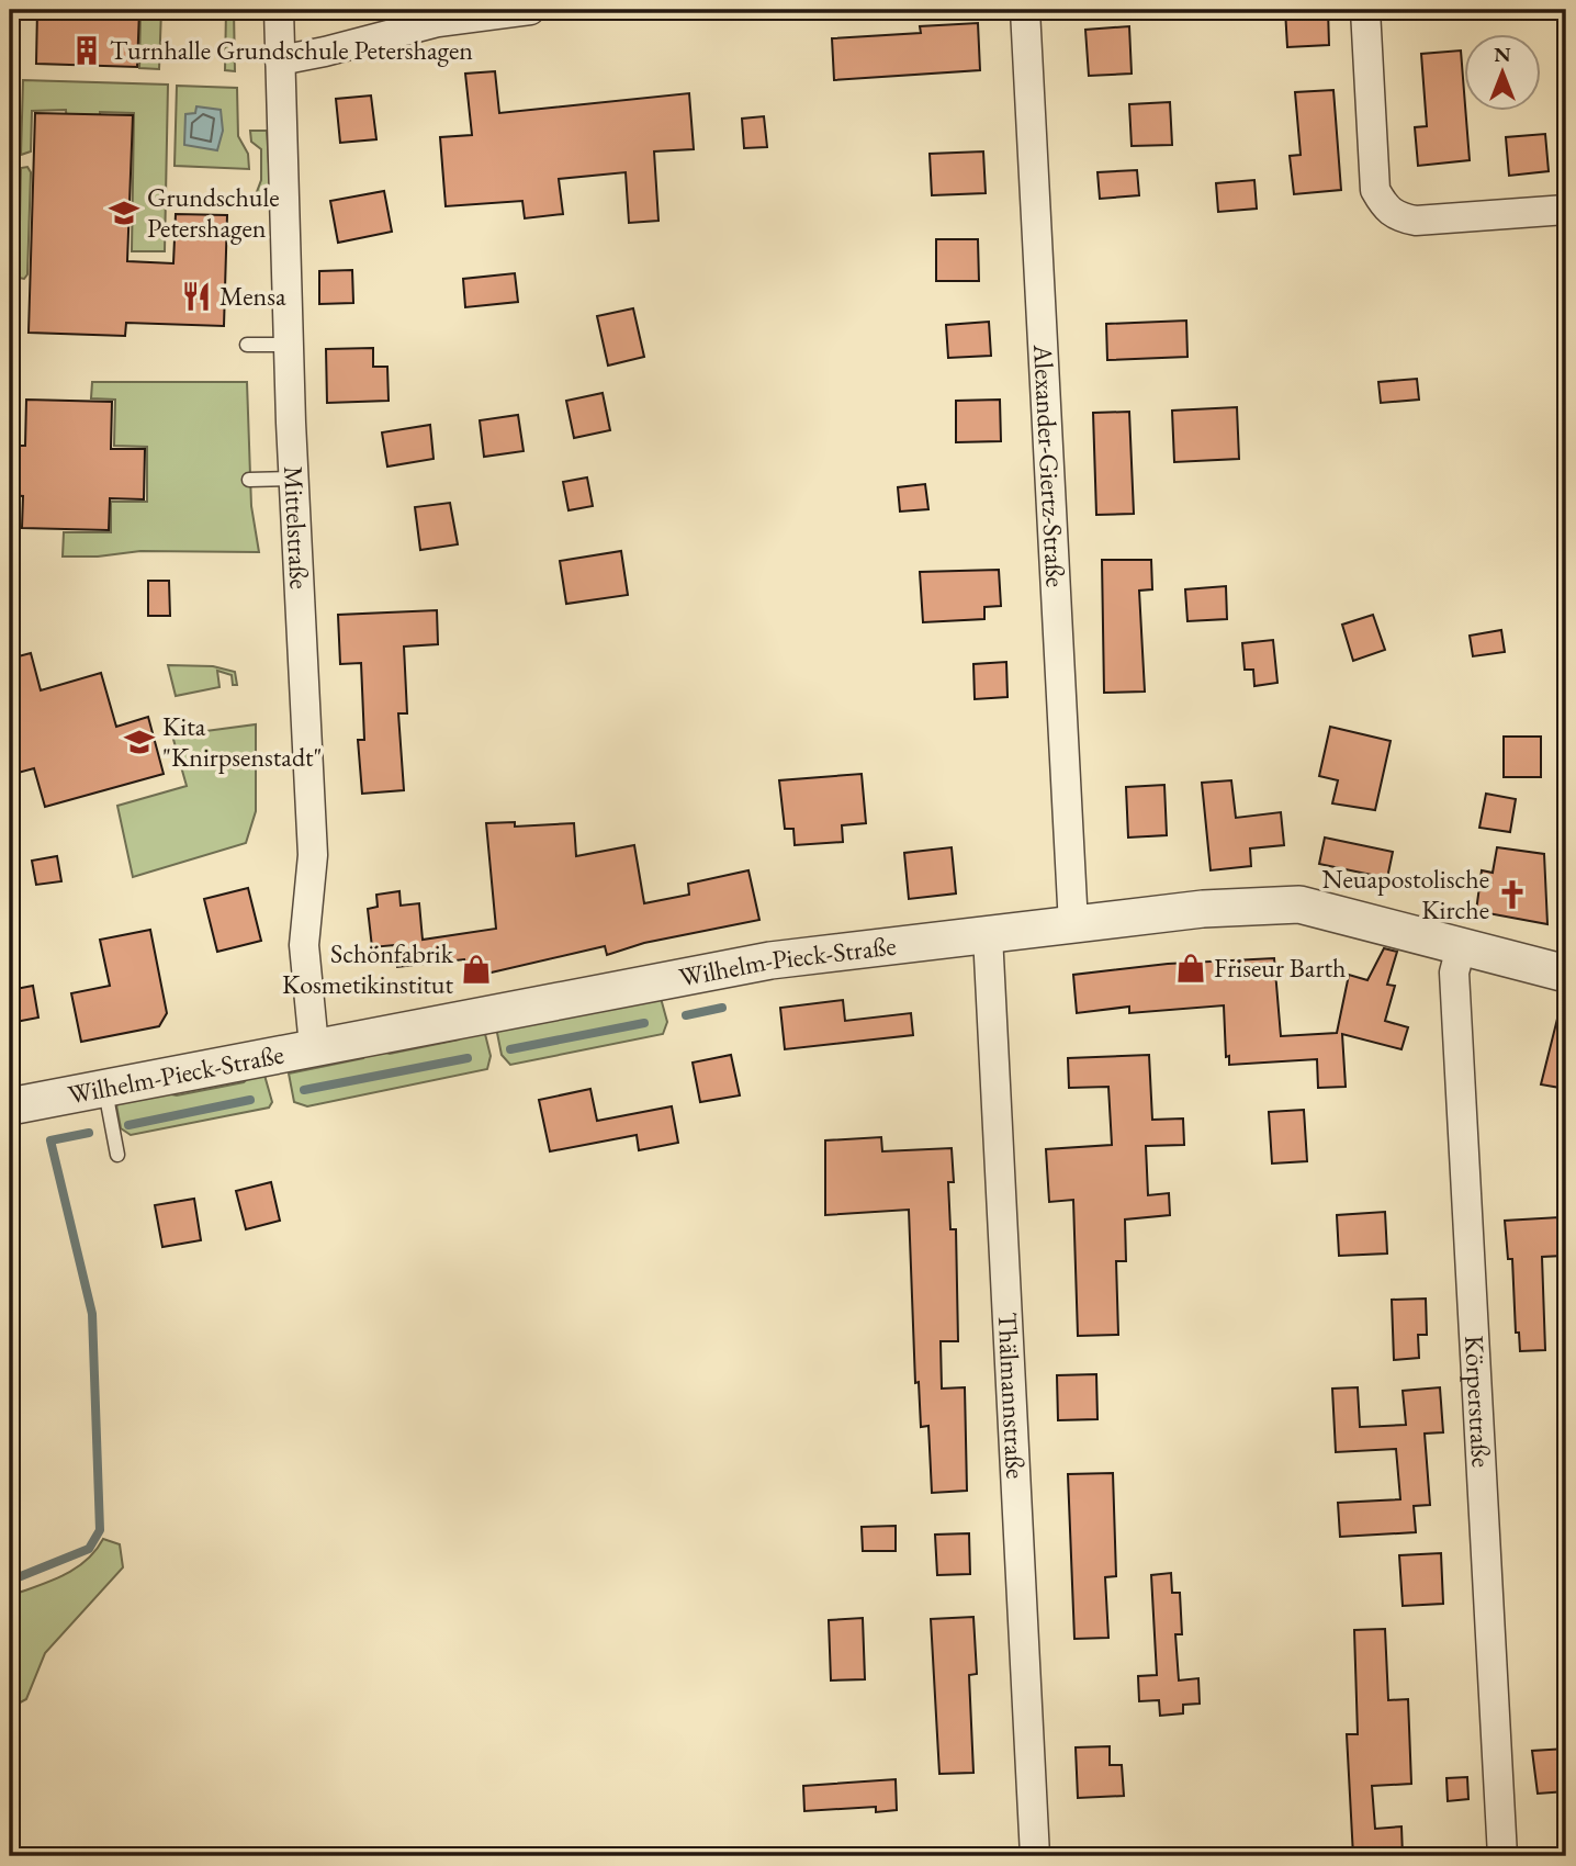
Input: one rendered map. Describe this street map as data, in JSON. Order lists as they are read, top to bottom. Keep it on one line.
{"streets":{"street":["Alexander-Giertz-Straße","Mittelstraße","Wilhelm-Pieck-Straße","Thälmannstraße","Körperstraße"]},"crossings":[["Alexander-Giertz-Straße","Wilhelm-Pieck-Straße"],["Mittelstraße","Wilhelm-Pieck-Straße"],["Wilhelm-Pieck-Straße","Thälmannstraße"],["Wilhelm-Pieck-Straße","Körperstraße"]],"places":{"building":["Turnhalle Grundschule Petershagen"],"school or university":["Grundschule Petershagen","Kita \"Knirpsenstadt\""],"restaurant":["Mensa"],"church":["Neuapostolische Kirche"],"shop":["Friseur Barth","Schönfabrik Kosmetikinstitut"]},"north":"top"}
